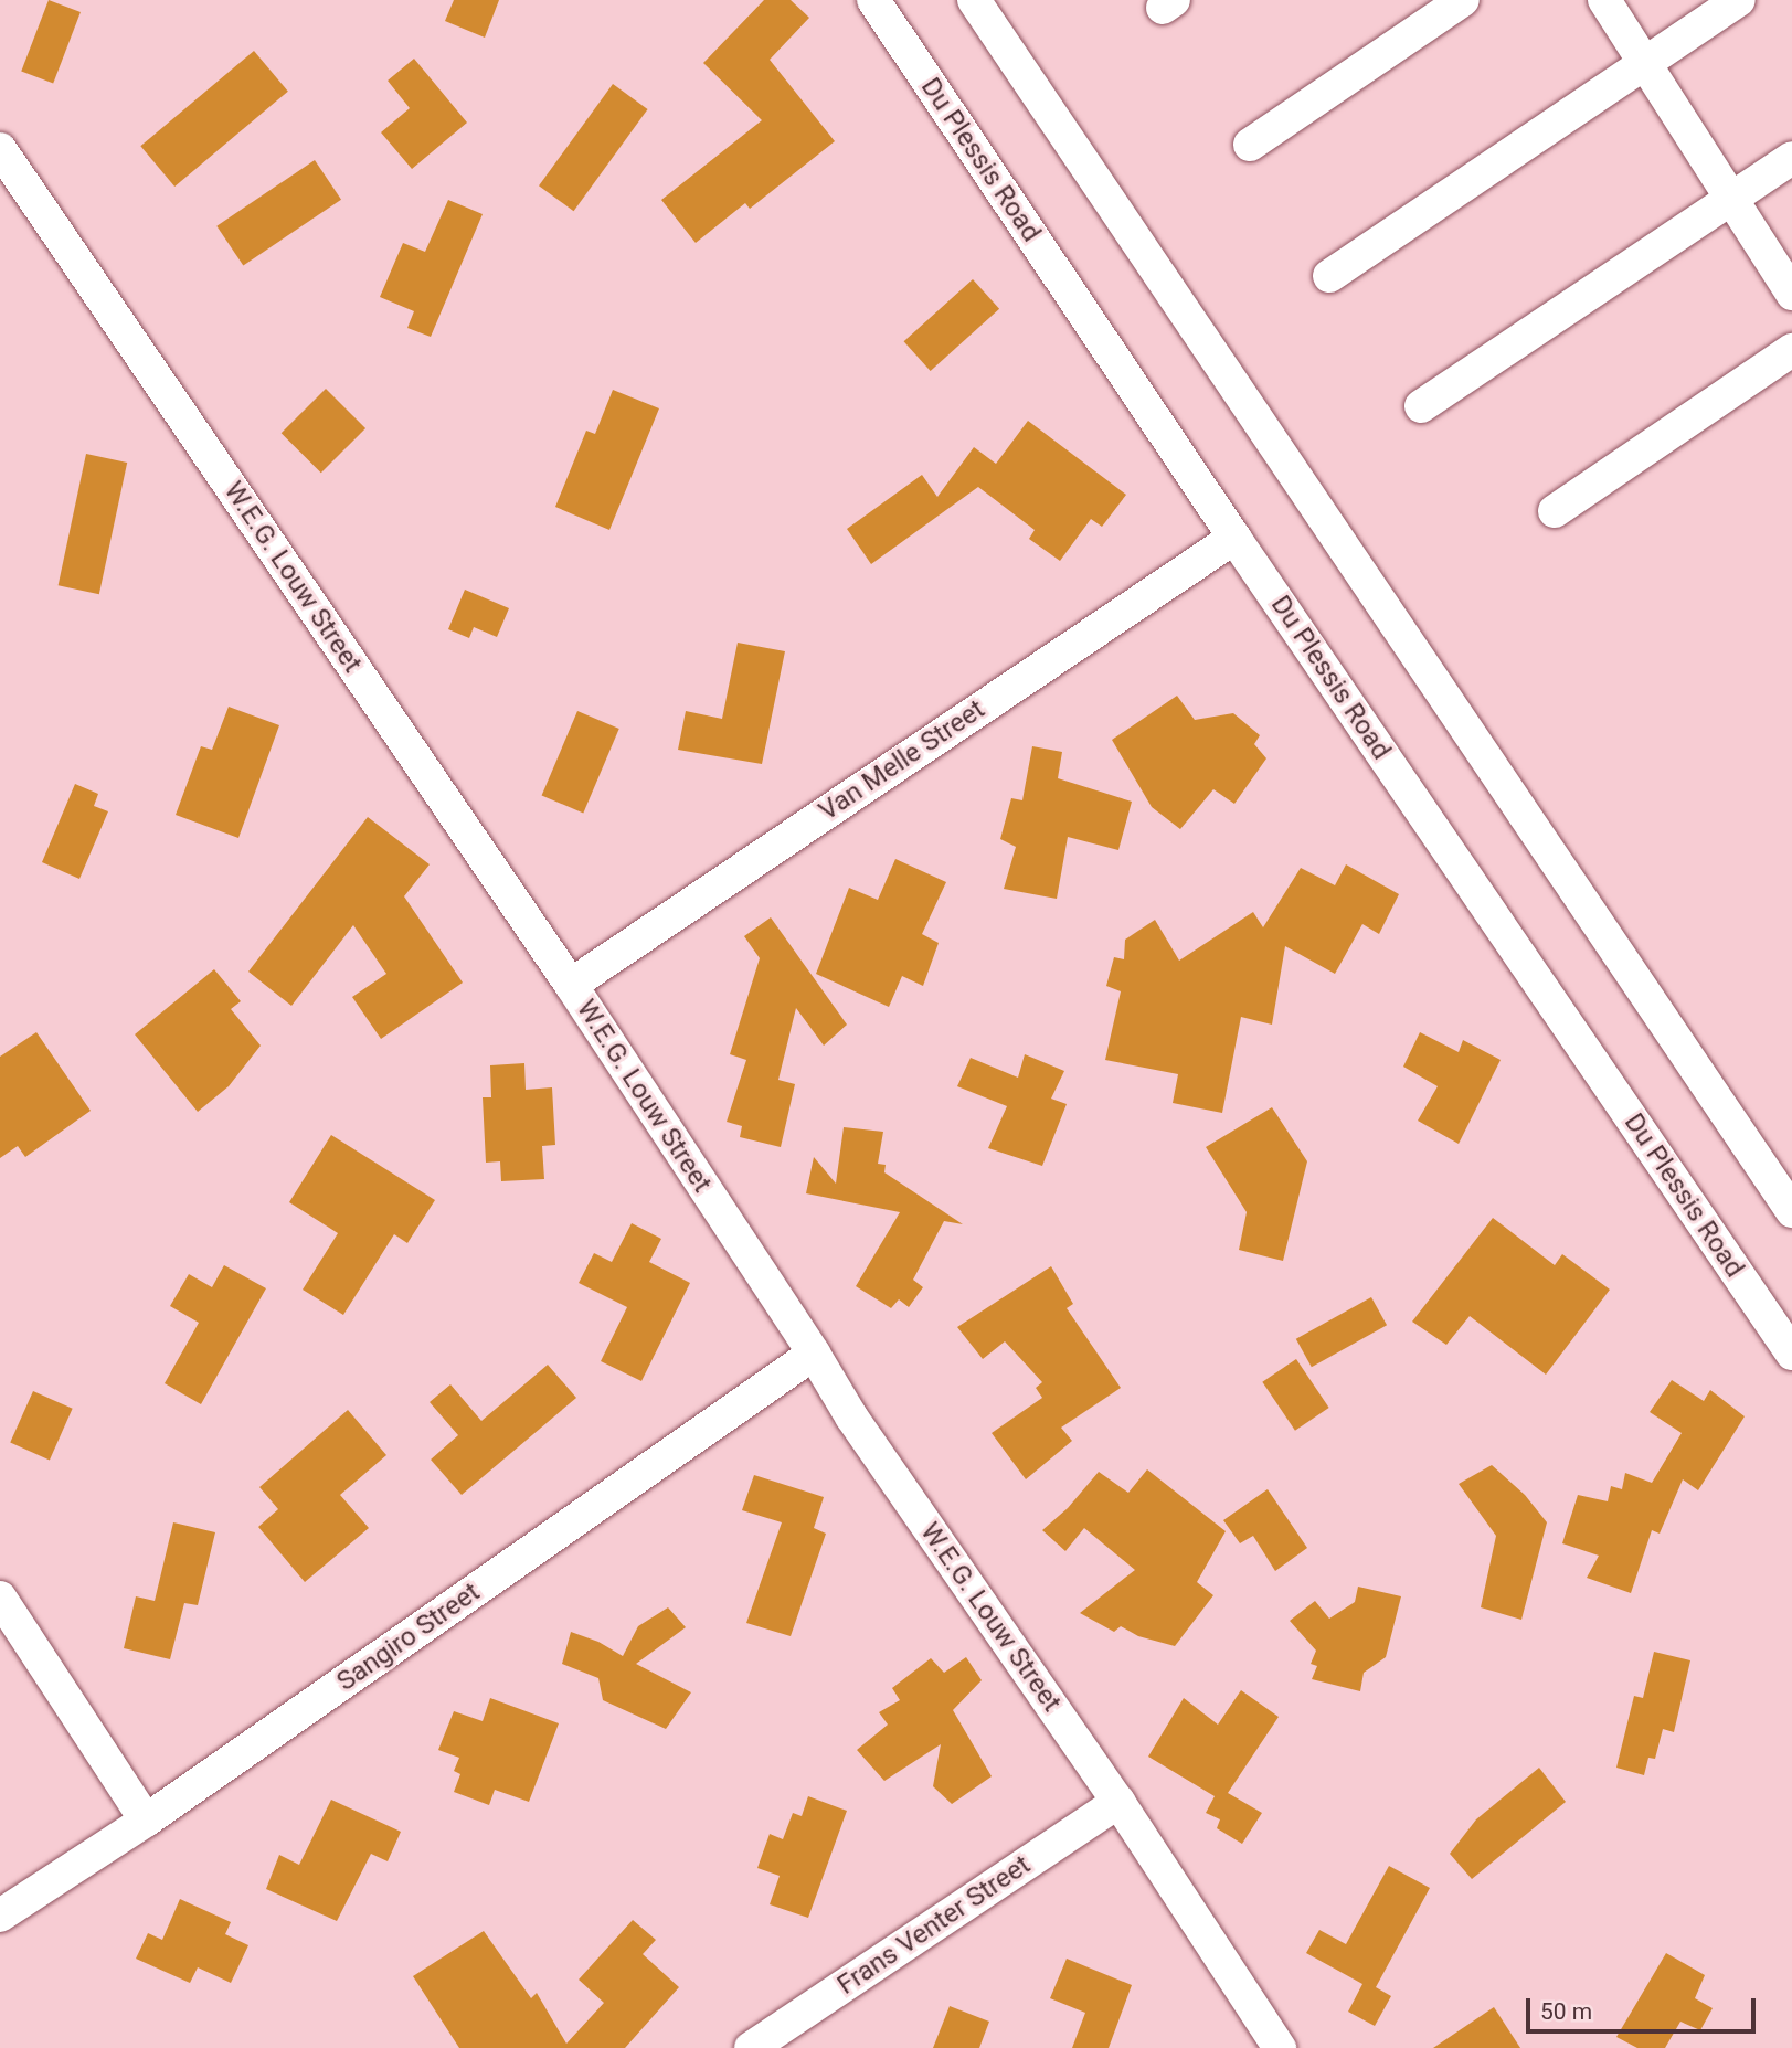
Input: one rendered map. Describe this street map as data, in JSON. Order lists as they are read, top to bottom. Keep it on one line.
{"streets":{"street":["Du Plessis Road","W.E.G. Louw Street","Van Melle Street","Sangiro Street","Frans Venter Street"]},"crossings":[["Du Plessis Road","Van Melle Street"],["W.E.G. Louw Street","Van Melle Street"],["W.E.G. Louw Street","Sangiro Street"],["W.E.G. Louw Street","Frans Venter Street"]],"scale_bar":"50 m"}
